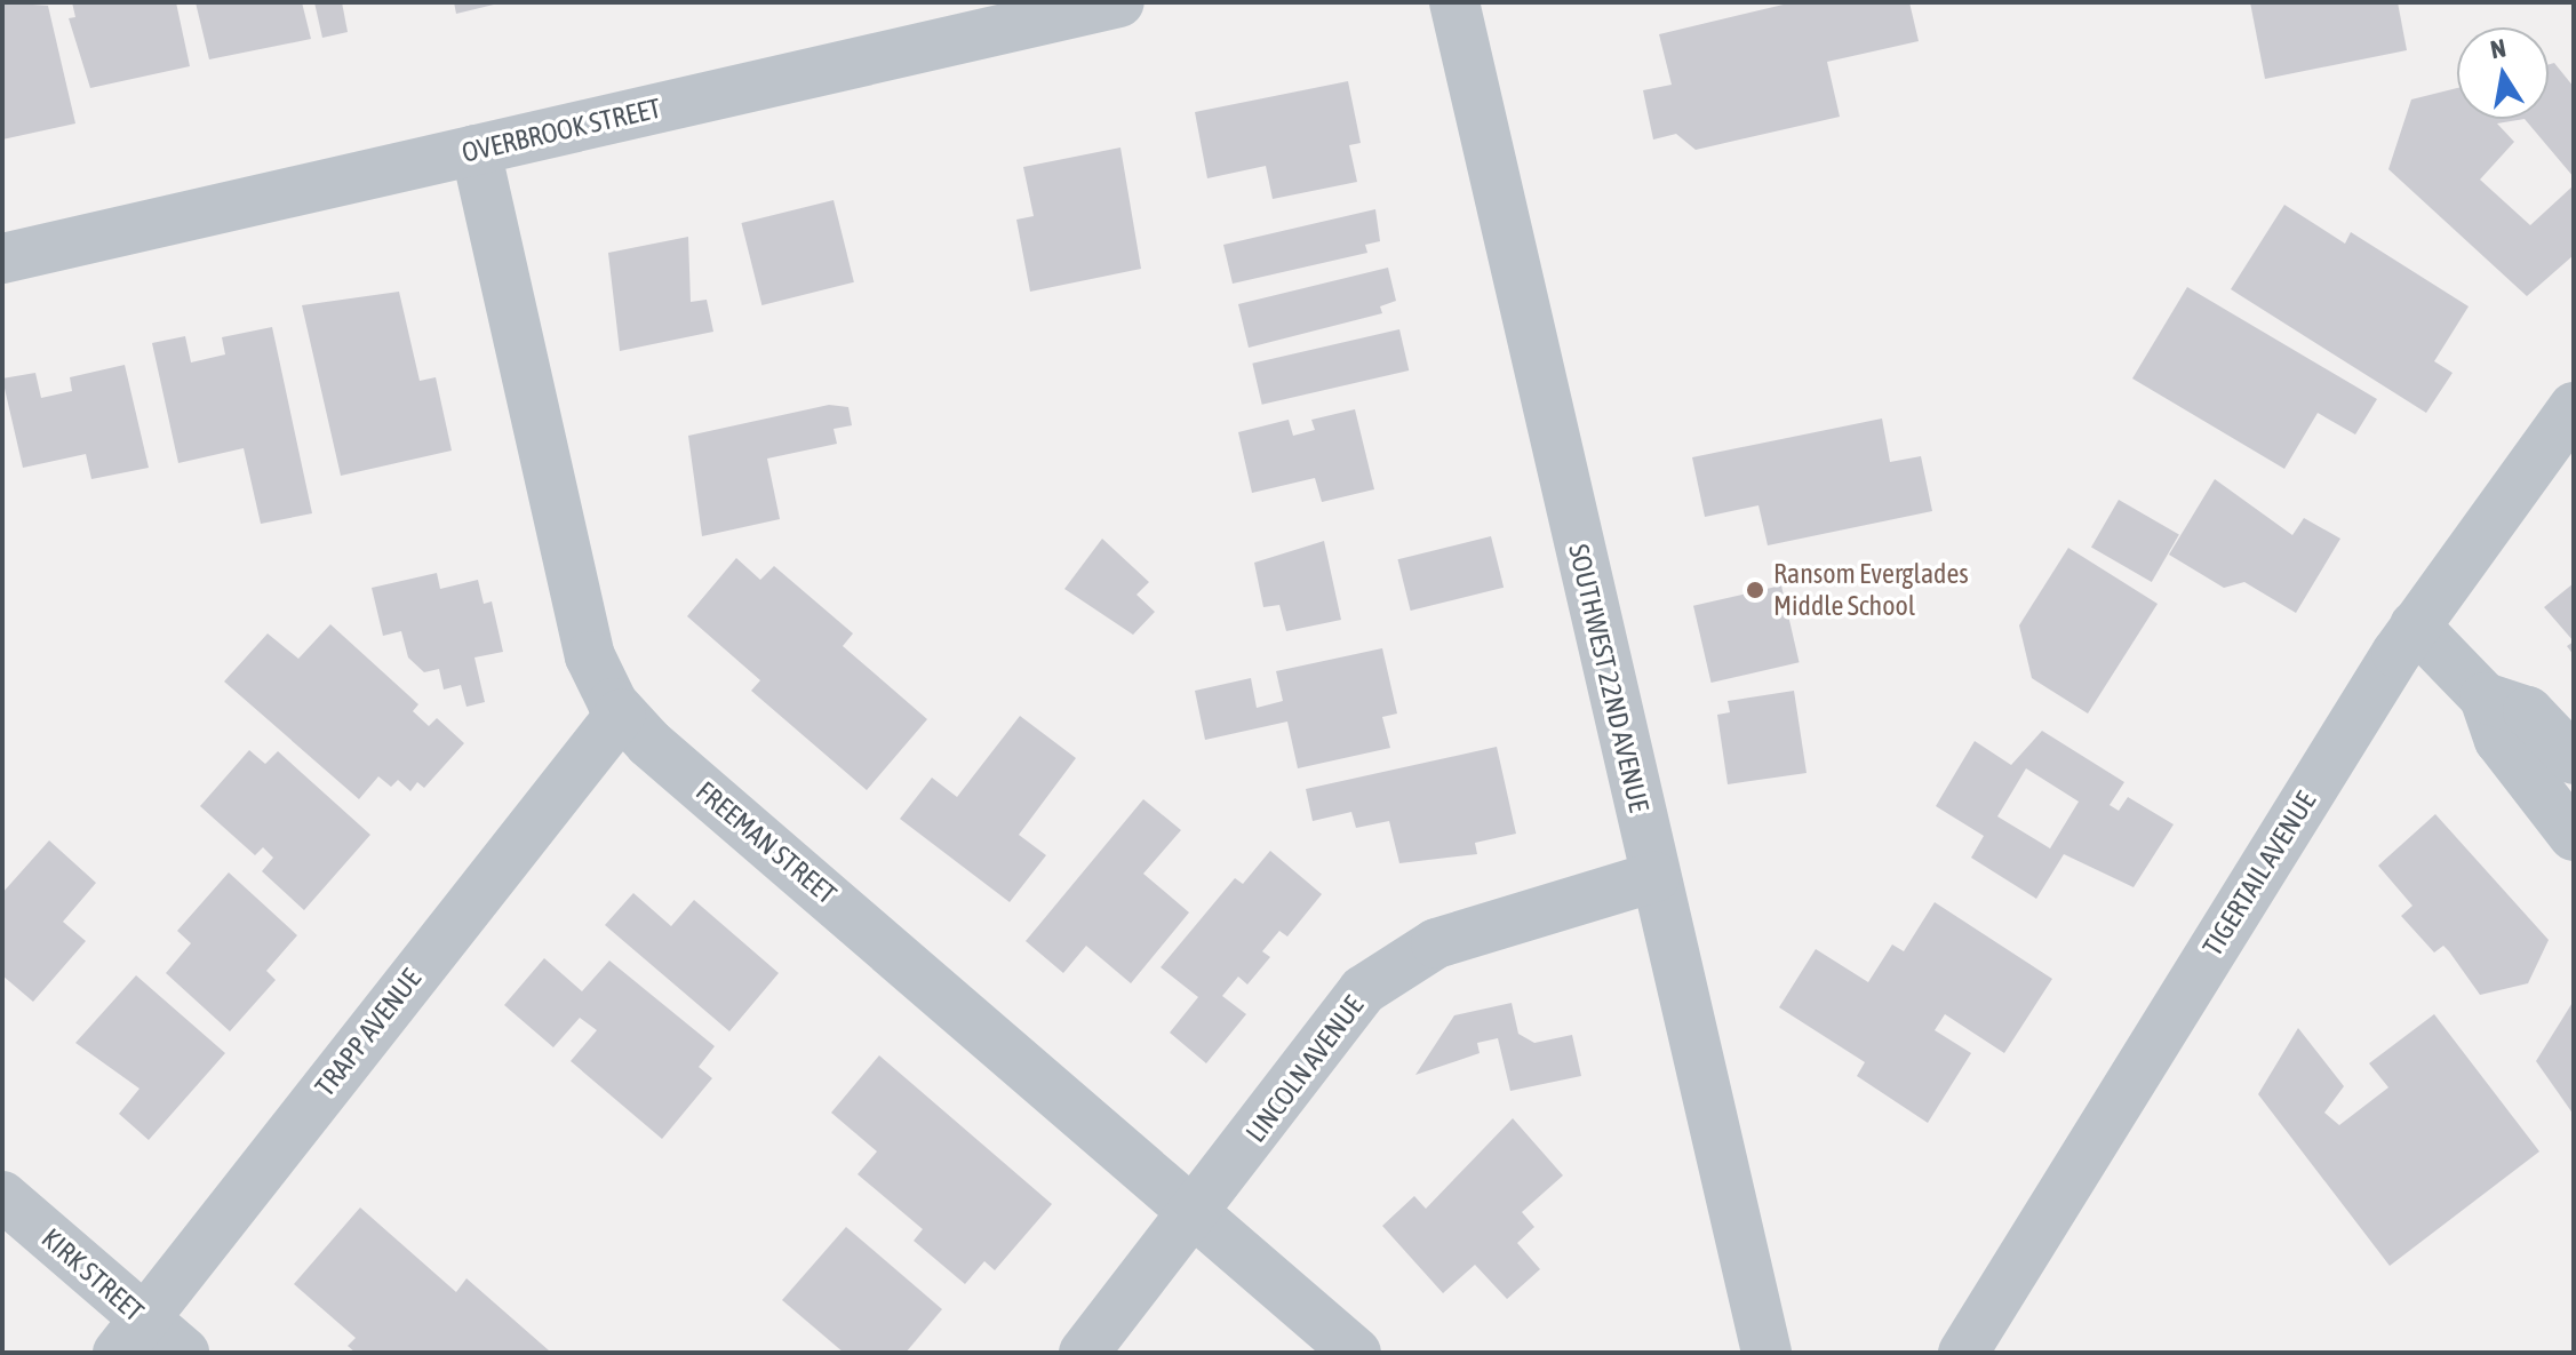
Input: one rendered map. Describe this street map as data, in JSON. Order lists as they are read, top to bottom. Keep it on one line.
{"streets":{"street":["OVERBROOK STREET","SOUTHWEST 22ND AVENUE","FREEMAN STREET","TIGERTAIL AVENUE","TRAPP AVENUE","LINCOLN AVENUE","KIRK STREET"]},"crossings":[["OVERBROOK STREET","FREEMAN STREET"],["SOUTHWEST 22ND AVENUE","LINCOLN AVENUE"],["FREEMAN STREET","TRAPP AVENUE"],["FREEMAN STREET","LINCOLN AVENUE"],["TRAPP AVENUE","KIRK STREET"]],"places":["Ransom Everglades Middle School"],"north":"top"}
